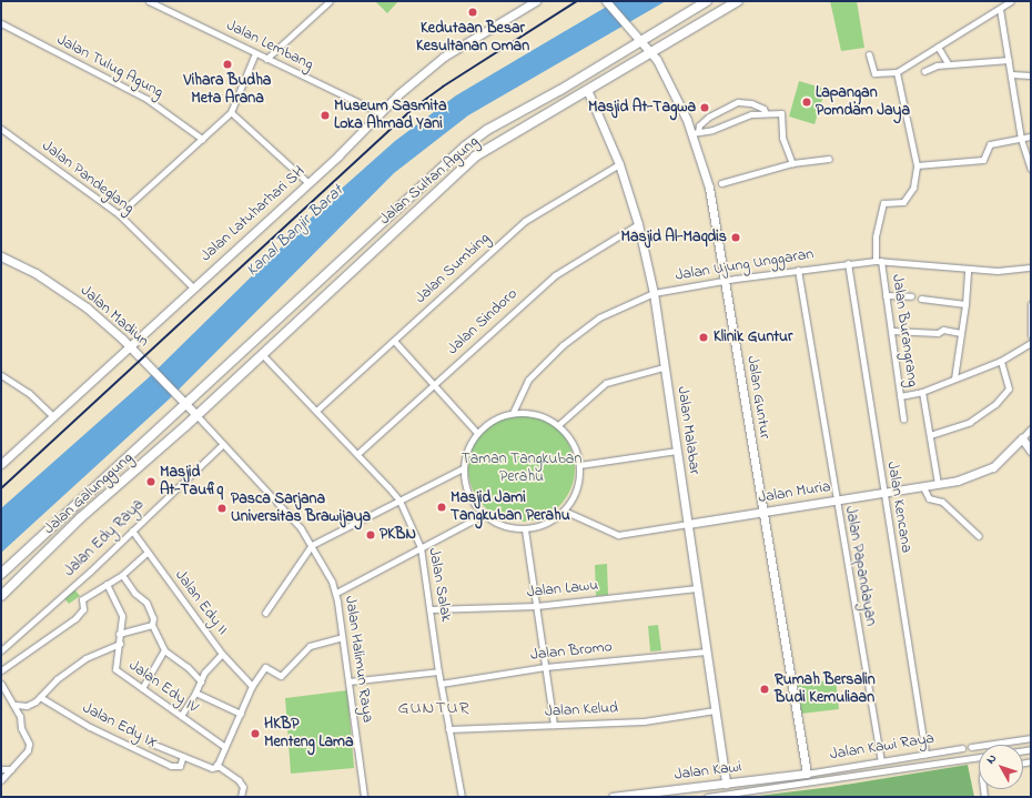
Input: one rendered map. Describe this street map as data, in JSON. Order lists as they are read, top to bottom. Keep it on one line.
{"streets":{"main road":["Jalan Sultan Agung","Jalan Galunggung"],"street":["Jalan Lembang","Jalan Tulug Agung","Jalan Pandeglang","Jalan Latuharhari SH","Jalan Ujung Unggaran","Jalan Sumbing","Jalan Madiun","Jalan Sindoro","Jalan Burangrang","Jalan Guntur","Jalan Malabar","Jalan Muria","Jalan Kencana","Jalan Edy Raya","Jalan Papandayan","Jalan Salak","Jalan Lawu","Jalan Edy II","Jalan Bromo","Jalan Halimun Raya","Jalan Edy IV","Jalan Kelud","Jalan Edy IX","Jalan Kawi Raya","Jalan Kawi"]},"crossings":[["Jalan Lembang","Jalan Latuharhari SH"],["Jalan Pandeglang","Jalan Latuharhari SH"],["Jalan Sultan Agung","Jalan Madiun"],["Jalan Sultan Agung","Jalan Guntur"],["Jalan Sultan Agung","Jalan Malabar"],["Jalan Sultan Agung","Jalan Galunggung"],["Jalan Sultan Agung","Jalan Salak"],["Jalan Sultan Agung","Jalan Halimun Raya"],["Jalan Latuharhari SH","Jalan Madiun"],["Jalan Ujung Unggaran","Jalan Burangrang"],["Jalan Ujung Unggaran","Jalan Guntur"],["Jalan Ujung Unggaran","Jalan Malabar"],["Jalan Ujung Unggaran","Jalan Muria"],["Jalan Ujung Unggaran","Jalan Kencana"],["Jalan Ujung Unggaran","Jalan Papandayan"],["Jalan Sumbing","Jalan Malabar"],["Jalan Sumbing","Jalan Salak"],["Jalan Madiun","Jalan Galunggung"],["Jalan Madiun","Jalan Halimun Raya"],["Jalan Sindoro","Jalan Malabar"],["Jalan Sindoro","Jalan Salak"],["Jalan Burangrang","Jalan Muria"],["Jalan Guntur","Jalan Muria"],["Jalan Guntur","Jalan Kawi Raya"],["Jalan Guntur","Jalan Kawi"],["Jalan Malabar","Jalan Muria"],["Jalan Malabar","Jalan Lawu"],["Jalan Malabar","Jalan Bromo"],["Jalan Malabar","Jalan Kelud"],["Jalan Malabar","Jalan Kawi"],["Jalan Muria","Jalan Kencana"],["Jalan Muria","Jalan Papandayan"],["Jalan Galunggung","Jalan Halimun Raya"],["Jalan Kencana","Jalan Kawi Raya"],["Jalan Edy Raya","Jalan Edy II"],["Jalan Edy Raya","Jalan Halimun Raya"],["Jalan Papandayan","Jalan Kawi Raya"],["Jalan Salak","Jalan Lawu"],["Jalan Salak","Jalan Bromo"],["Jalan Salak","Jalan Kelud"],["Jalan Edy II","Jalan Edy IV"],["Jalan Kawi Raya","Jalan Kawi"]],"districts":["GUNTUR"],"water":["Kanal Banjir Barat"],"parks":["Taman Tangkuban Perahu"],"places":["Kedutaan Besar Kesultanan Oman","Vihara Budha Meta Arana","Lapangan Pomdam Jaya","Masjid At-Tagwa","Museum Sasmita Loka Ahmad Yani","Masjid Al-Maqdis","Klinik Guntur","Masjid At-Taufiq","Masjid Jami Tangkuban Perahu","Pasca Sarjana Universitas Brawijaya","PKBN","Rumah Bersalin Budi Kemuliaan","HKBP Menteng Lama"],"north":"top left"}
